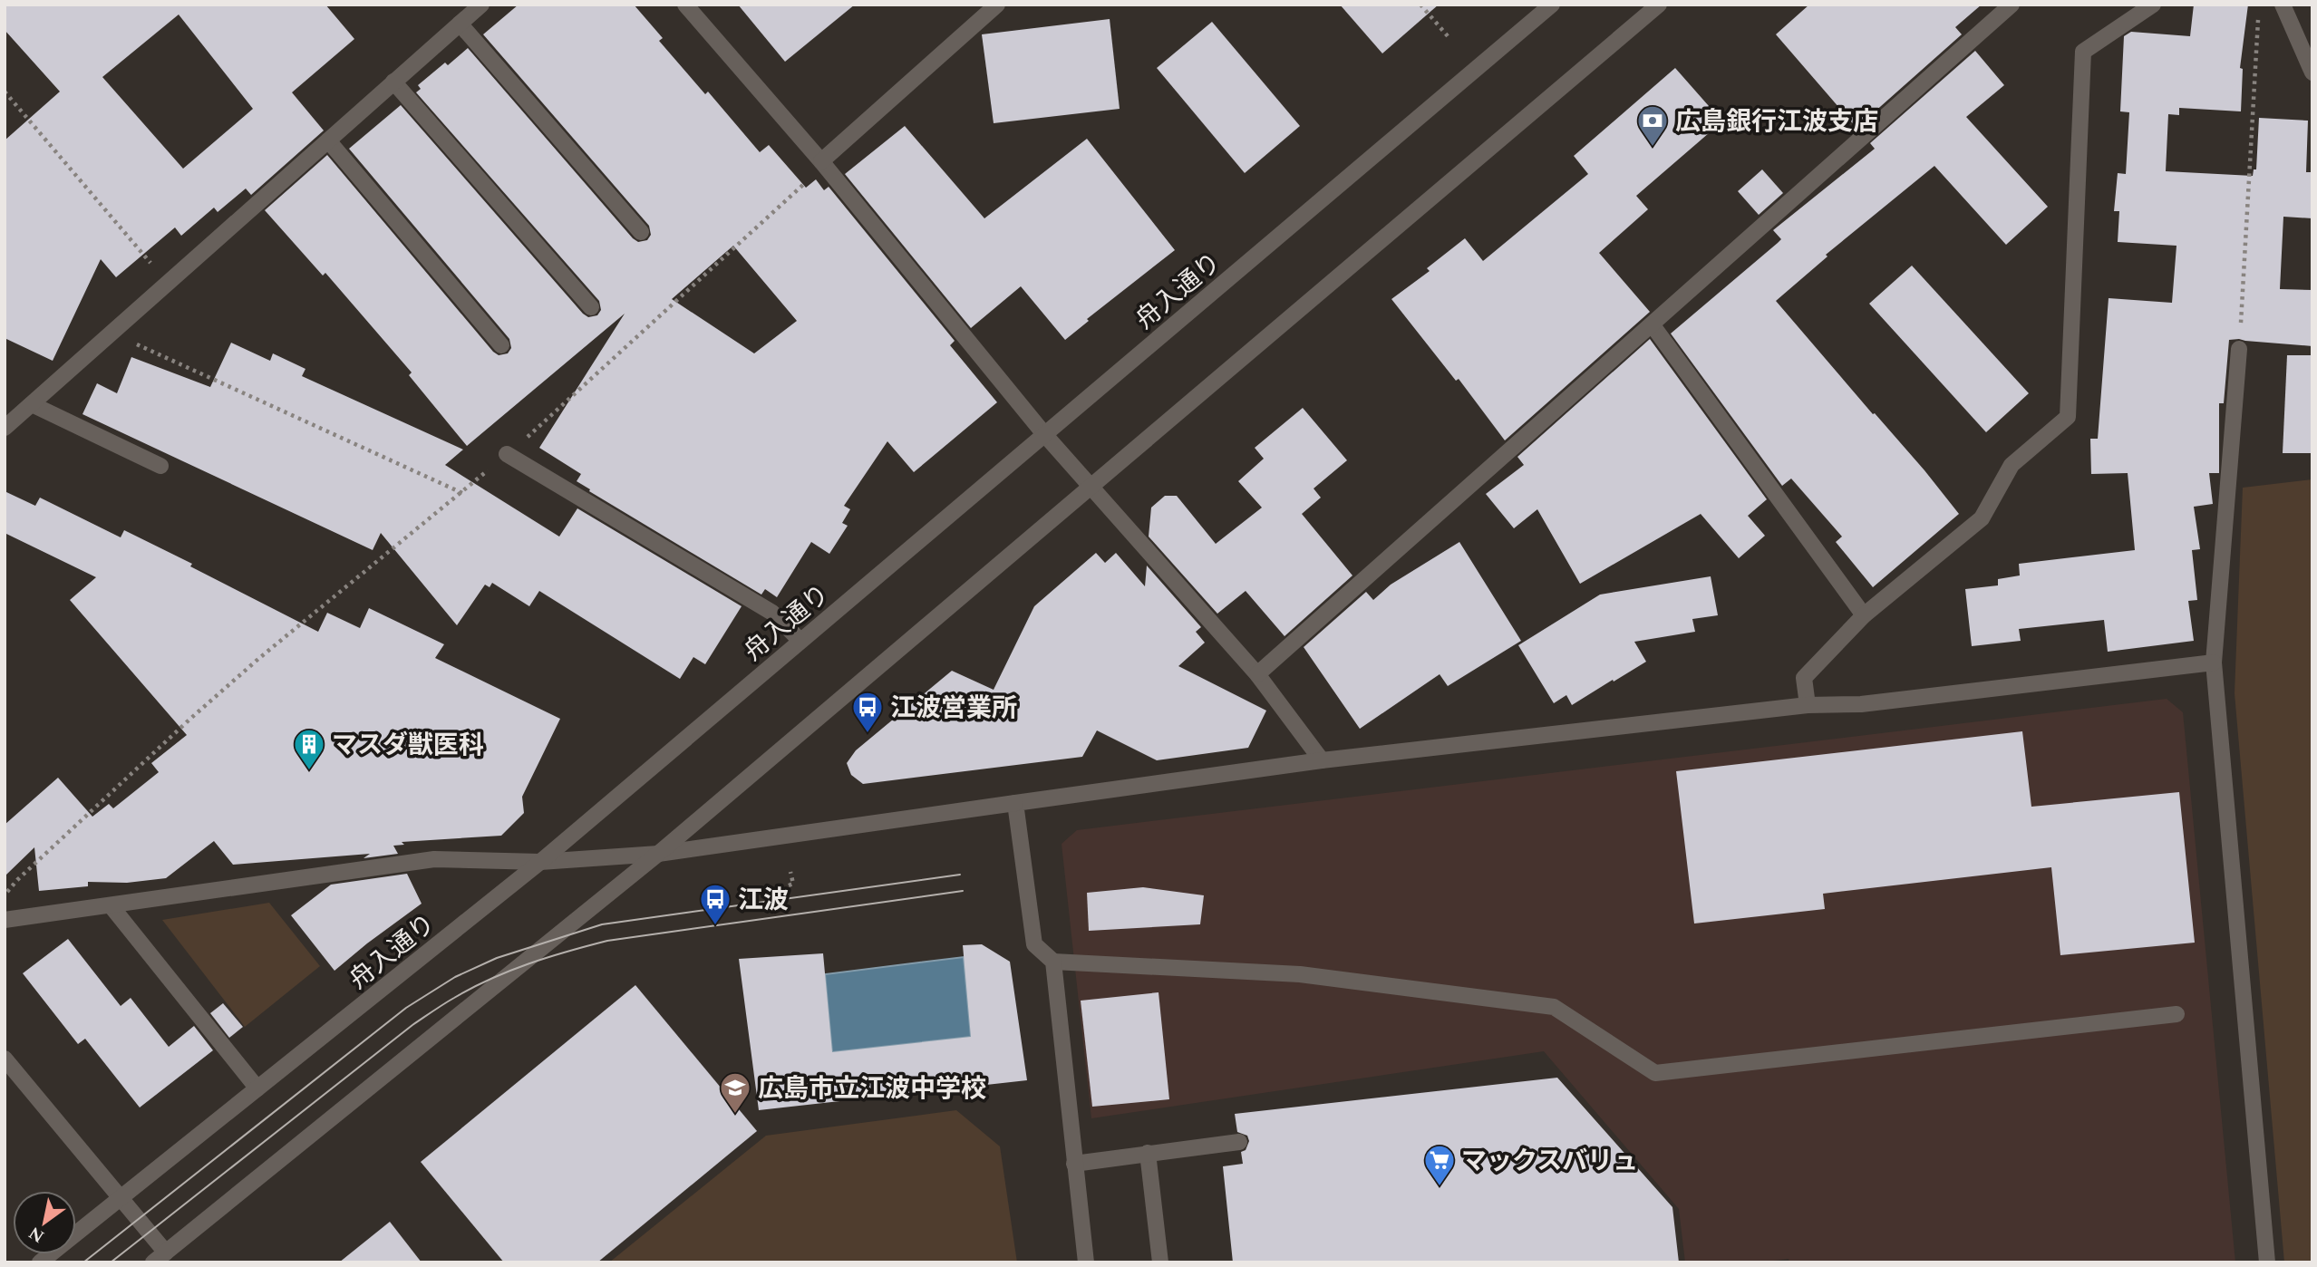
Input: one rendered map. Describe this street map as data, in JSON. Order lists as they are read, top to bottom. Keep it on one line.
{"streets":{"street":["舟入通り"]},"places":{"bank":["広島銀行江波支店"],"bus stop":["江波営業所","江波"],"building":["マスダ獣医科"],"school or university":["広島市立江波中学校"],"supermarket":["マックスバリュ"]},"north":"bottom left"}
